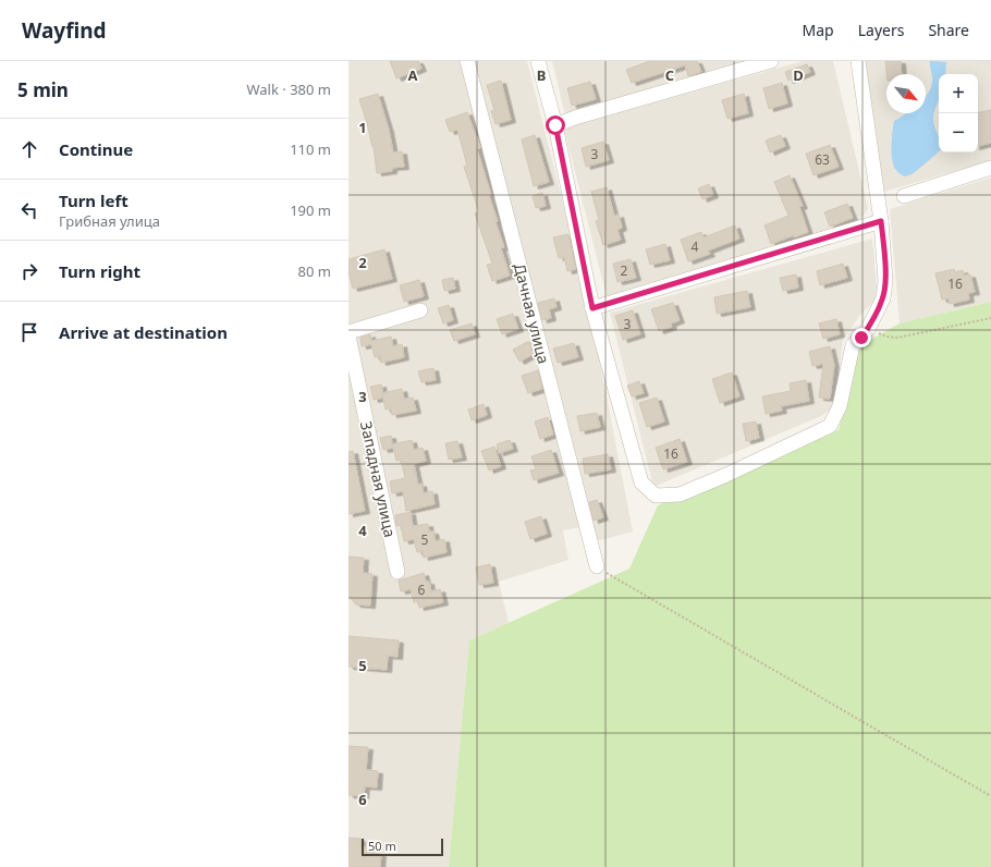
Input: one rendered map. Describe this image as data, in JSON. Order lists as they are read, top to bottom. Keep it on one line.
{"streets":{"street":["Дачная улица","Западная улица"]},"house_numbers":["3","63","4","2","16","3","16","5","6"],"scale_bar":"50 m","north":"bottom right","page":{"header":"Wayfind","nav":["Map","Layers","Share"],"heading":["5 min","Walk · 380 m"],"map_buttons":["+","−"],"list":[["Continue","110 m"],["Turn left","Грибная улица","190 m"],["Turn right","80 m"],"Arrive at destination"],"scale":"50 m"},"grid":{"columns":["A","B","C","D"],"rows":["1","2","3","4","5","6"]}}
